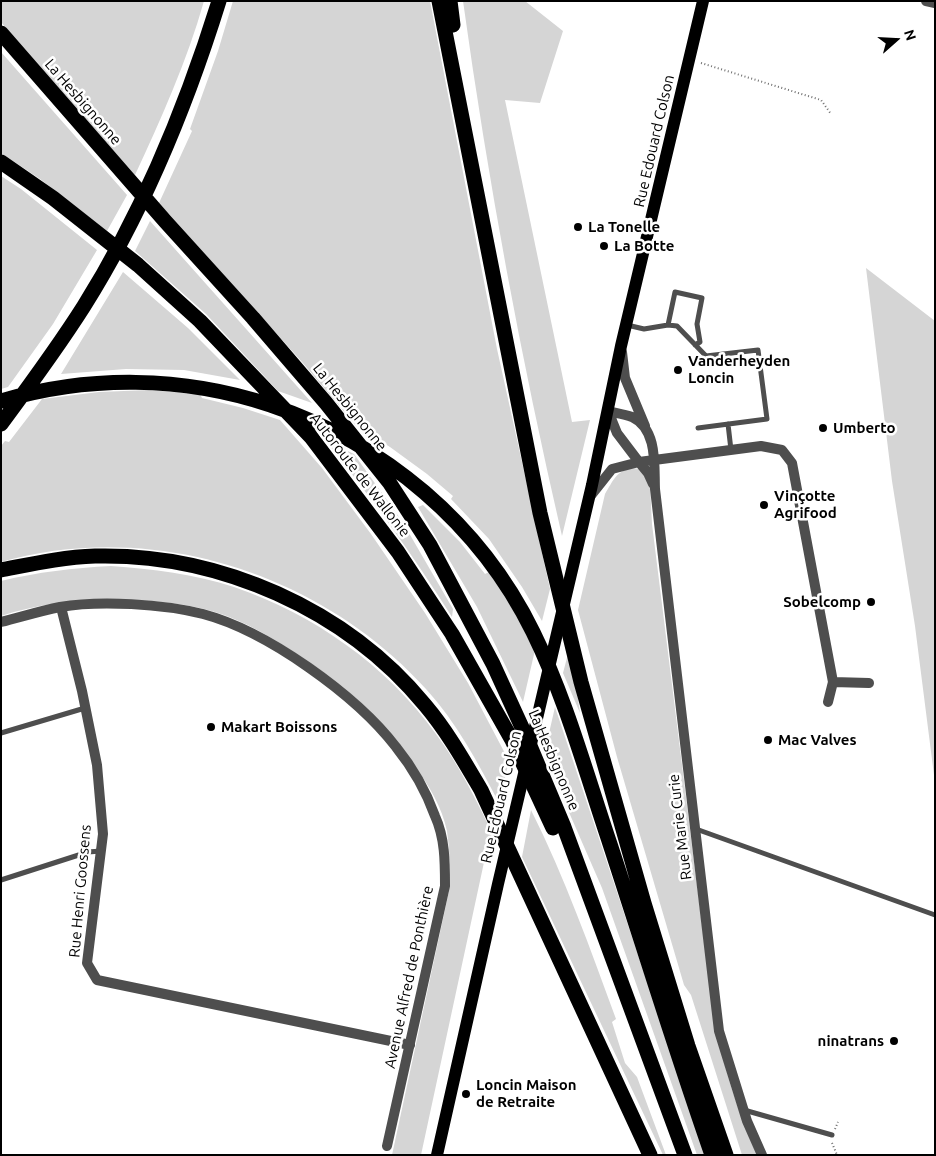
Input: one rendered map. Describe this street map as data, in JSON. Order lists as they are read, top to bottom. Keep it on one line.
{"streets":{"highway":["La Hesbignonne","Autoroute de Wallonie"],"main road":["Rue Edouard Colson"],"street":["Rue Marie Curie","Rue Henri Goossens","Avenue Alfred de Ponthière"]},"crossings":[["La Hesbignonne","Autoroute de Wallonie"],["Rue Edouard Colson","Rue Marie Curie"],["Rue Henri Goossens","Avenue Alfred de Ponthière"]],"places":["La Tonelle","La Botte","Vanderheyden Loncin","Umberto","Vinçotte Agrifood","Sobelcomp","Makart Boissons","Mac Valves","ninatrans","Loncin Maison de Retraite"],"north":"right"}
